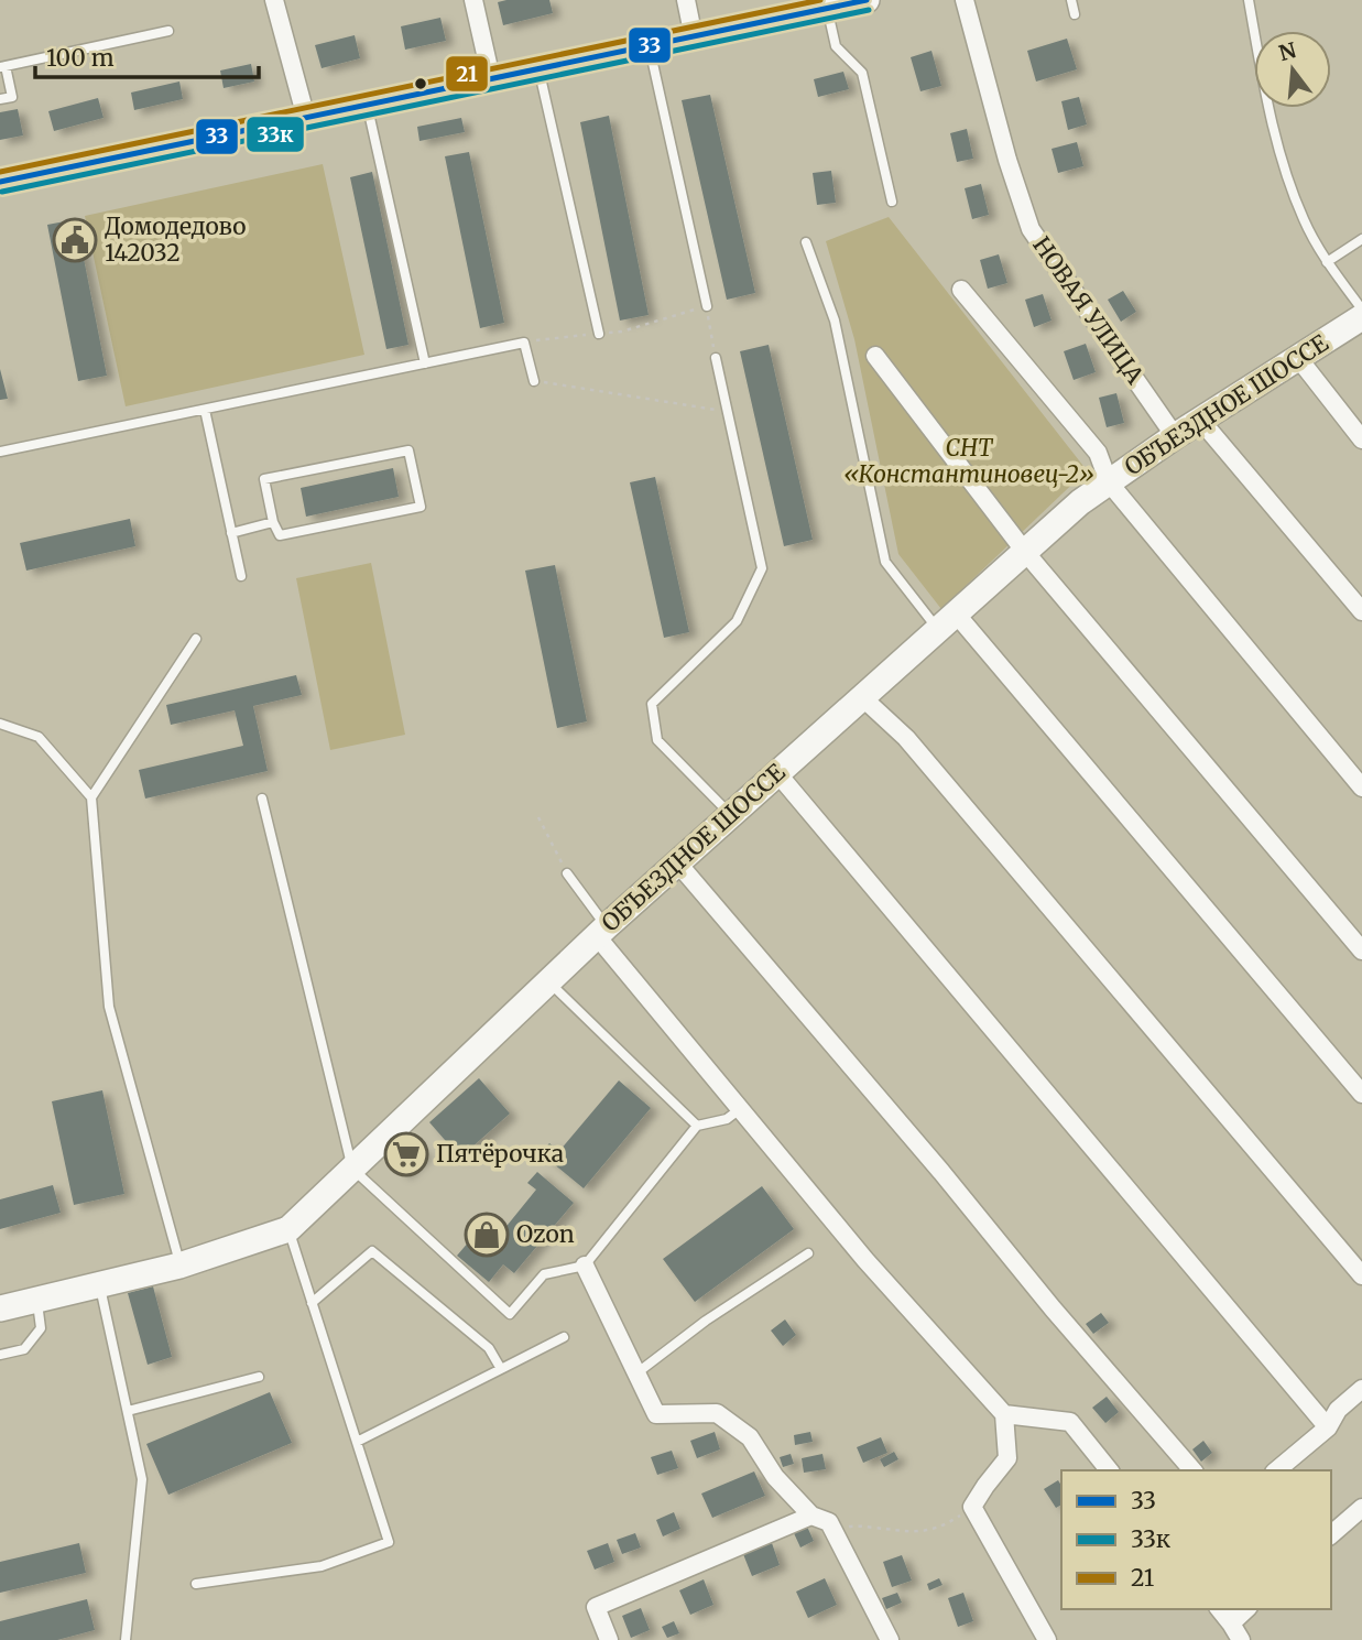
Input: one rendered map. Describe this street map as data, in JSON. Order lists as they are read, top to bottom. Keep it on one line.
{"streets":{"main road":["ОБЪЕЗДНОЕ ШОССЕ"],"street":["НОВАЯ УЛИЦА"]},"crossings":[["НОВАЯ УЛИЦА","ОБЪЕЗДНОЕ ШОССЕ"]],"parks":["СНТ «Константиновец-2»"],"places":{"public building":["Домодедово 142032"],"supermarket":["Пятёрочка"],"shop":["Ozon"]},"lines":["transit line 33","transit line 21","transit line 33к"],"legend":["33","33к","21"],"scale_bar":"100 m","north":"top"}
